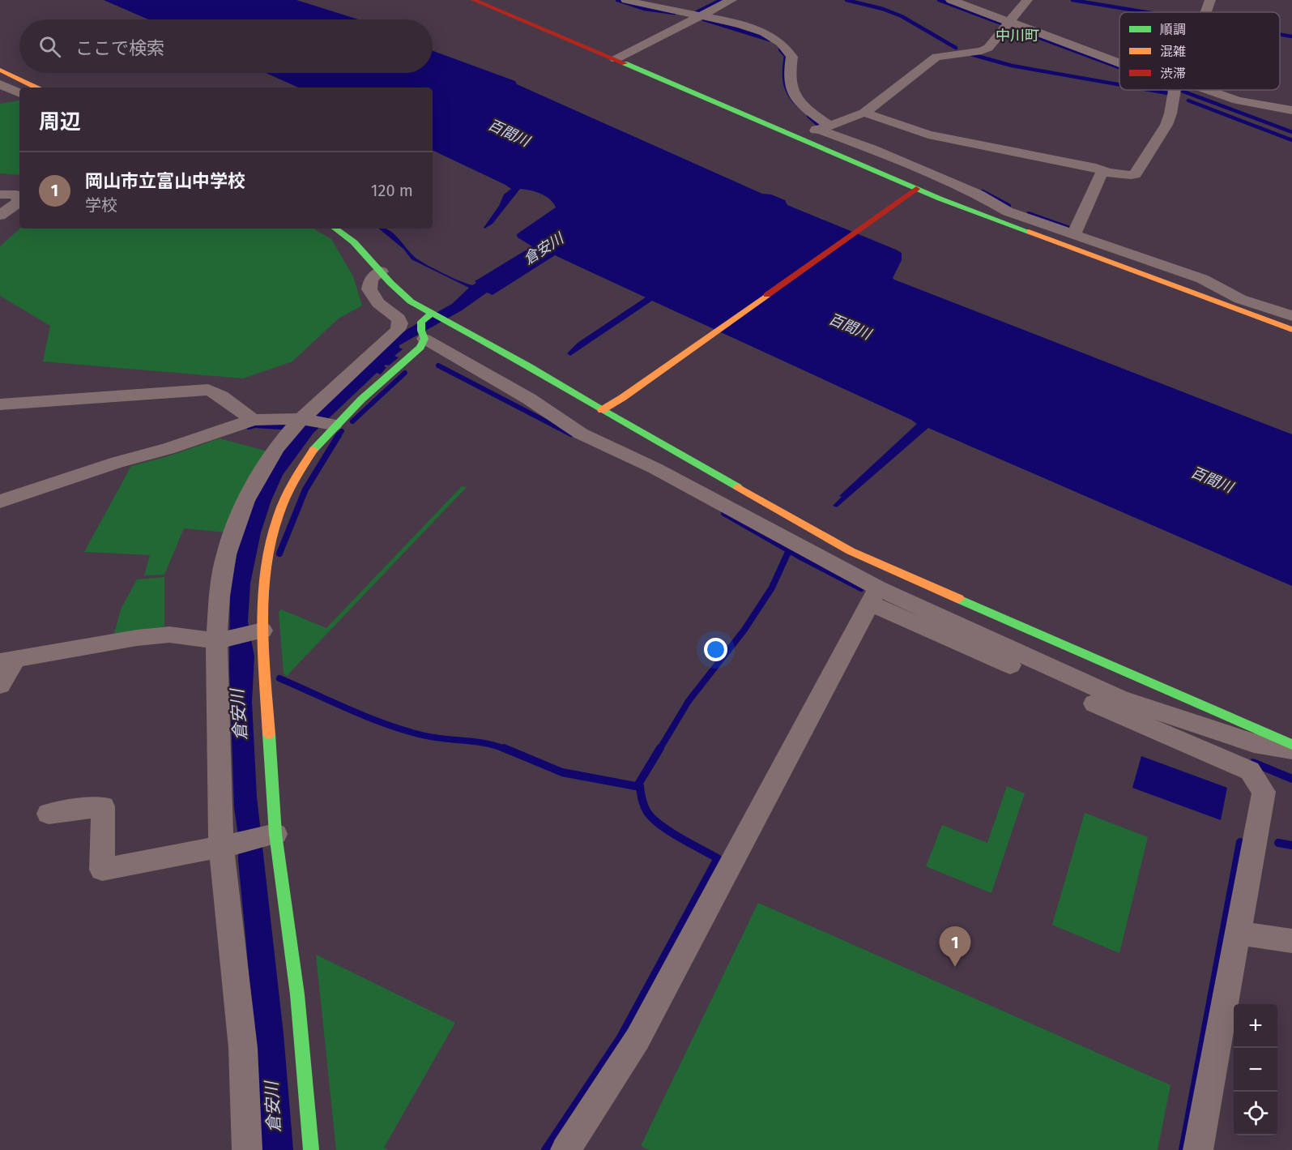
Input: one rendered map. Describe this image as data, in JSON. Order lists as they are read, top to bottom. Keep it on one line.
{"districts":["中川町"],"water":["百間川","倉安川"],"legend":["順調","混雑","渋滞"],"page":{"search":"ここで検索","heading":"周辺","list":[{"mark":"1","name":"岡山市立富山中学校","note":"学校","value":"120 m"}],"pins":"1","map_buttons":["+","−"]}}
